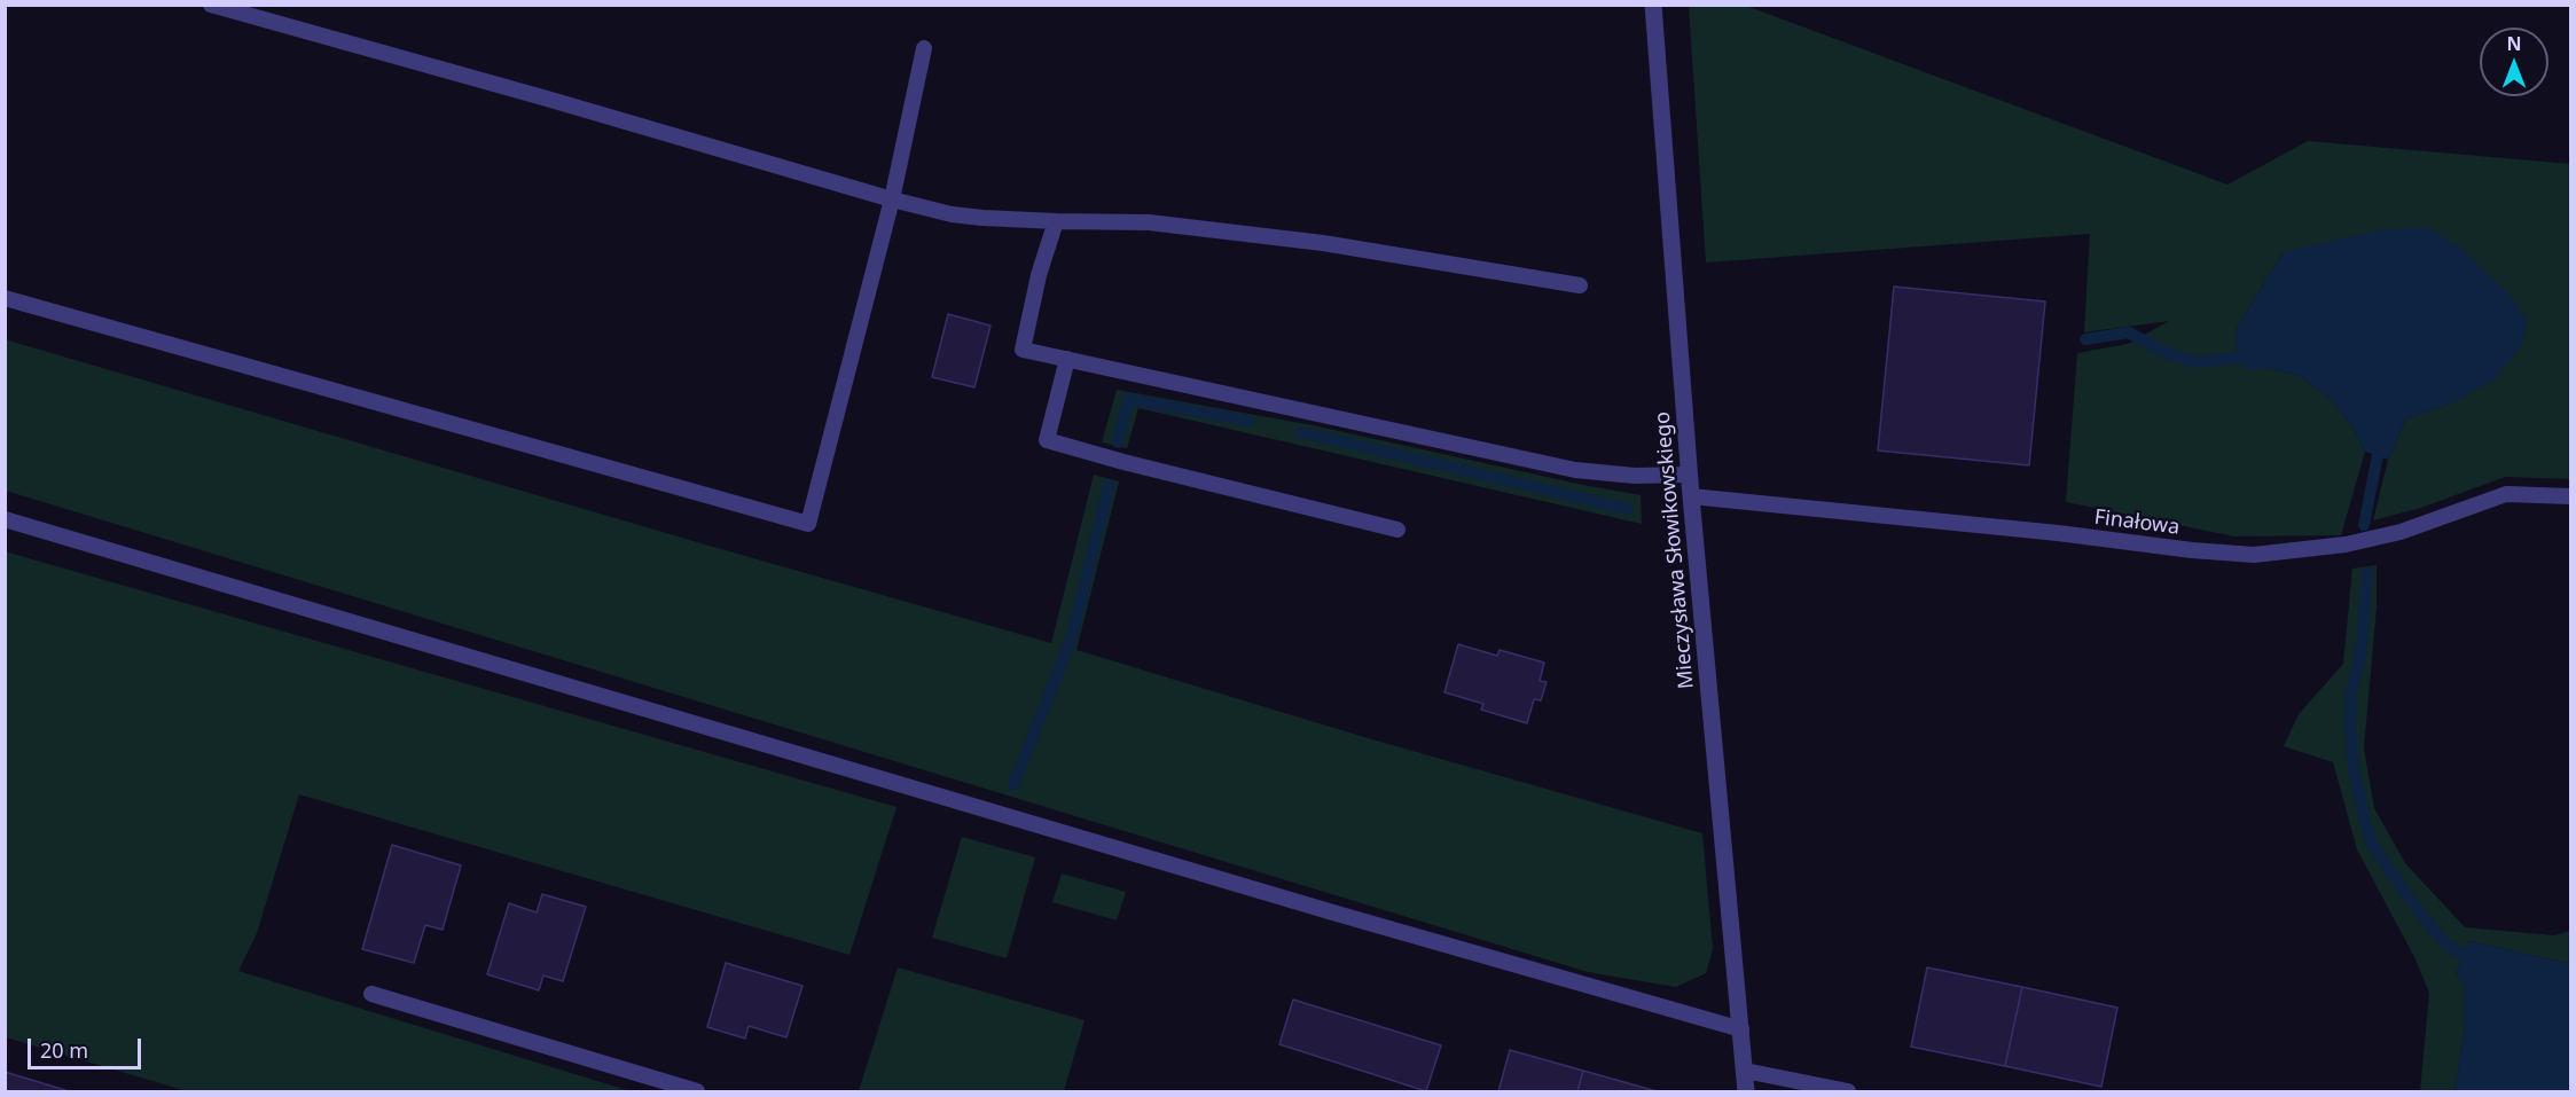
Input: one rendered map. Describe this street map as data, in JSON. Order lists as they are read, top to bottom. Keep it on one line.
{"streets":{"street":["Mieczysława Słowikowskiego"],"lane":["Finałowa"]},"crossings":[["Finałowa","Mieczysława Słowikowskiego"]],"scale_bar":"20 m","north":"top"}
